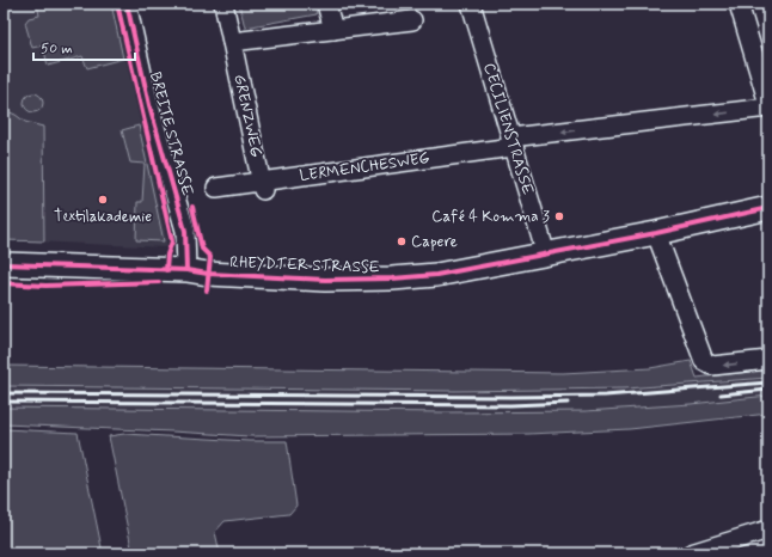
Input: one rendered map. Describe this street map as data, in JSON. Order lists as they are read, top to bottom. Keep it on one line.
{"streets":{"main road":["RHEYDTER STRASSE"],"street":["GRENZWEG","CECILIENSTRASSE","BREITE STRASSE","LERMENCHESWEG"]},"crossings":[["GRENZWEG","LERMENCHESWEG"],["CECILIENSTRASSE","LERMENCHESWEG"],["CECILIENSTRASSE","RHEYDTER STRASSE"],["BREITE STRASSE","RHEYDTER STRASSE"]],"one_way":["LERMENCHESWEG"],"places":["Textilakademie","Café 4 Komma 3","Capere"],"scale_bar":"50 m"}
